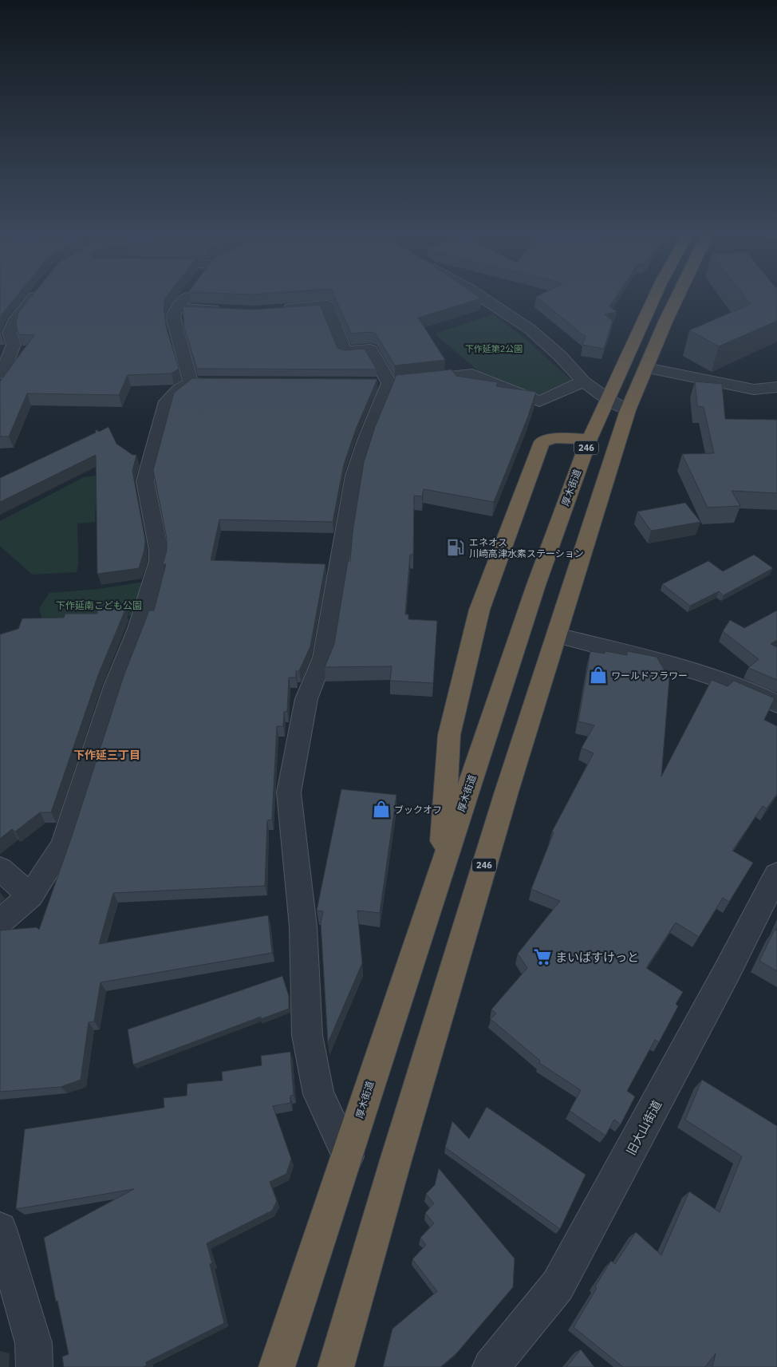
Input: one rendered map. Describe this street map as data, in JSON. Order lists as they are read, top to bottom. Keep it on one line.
{"streets":{"highway":["246","厚木街道"],"street":["旧大山街道"]},"crossings":[["246","厚木街道"]],"districts":["下作延三丁目"],"parks":["下作延第2公園","下作延南こども公園"],"places":{"fuel station":["エネオス 川崎高津水素ステーション"],"shop":["ワールドフラワー","ブックオフ"],"supermarket":["まいばすけっと"]}}
